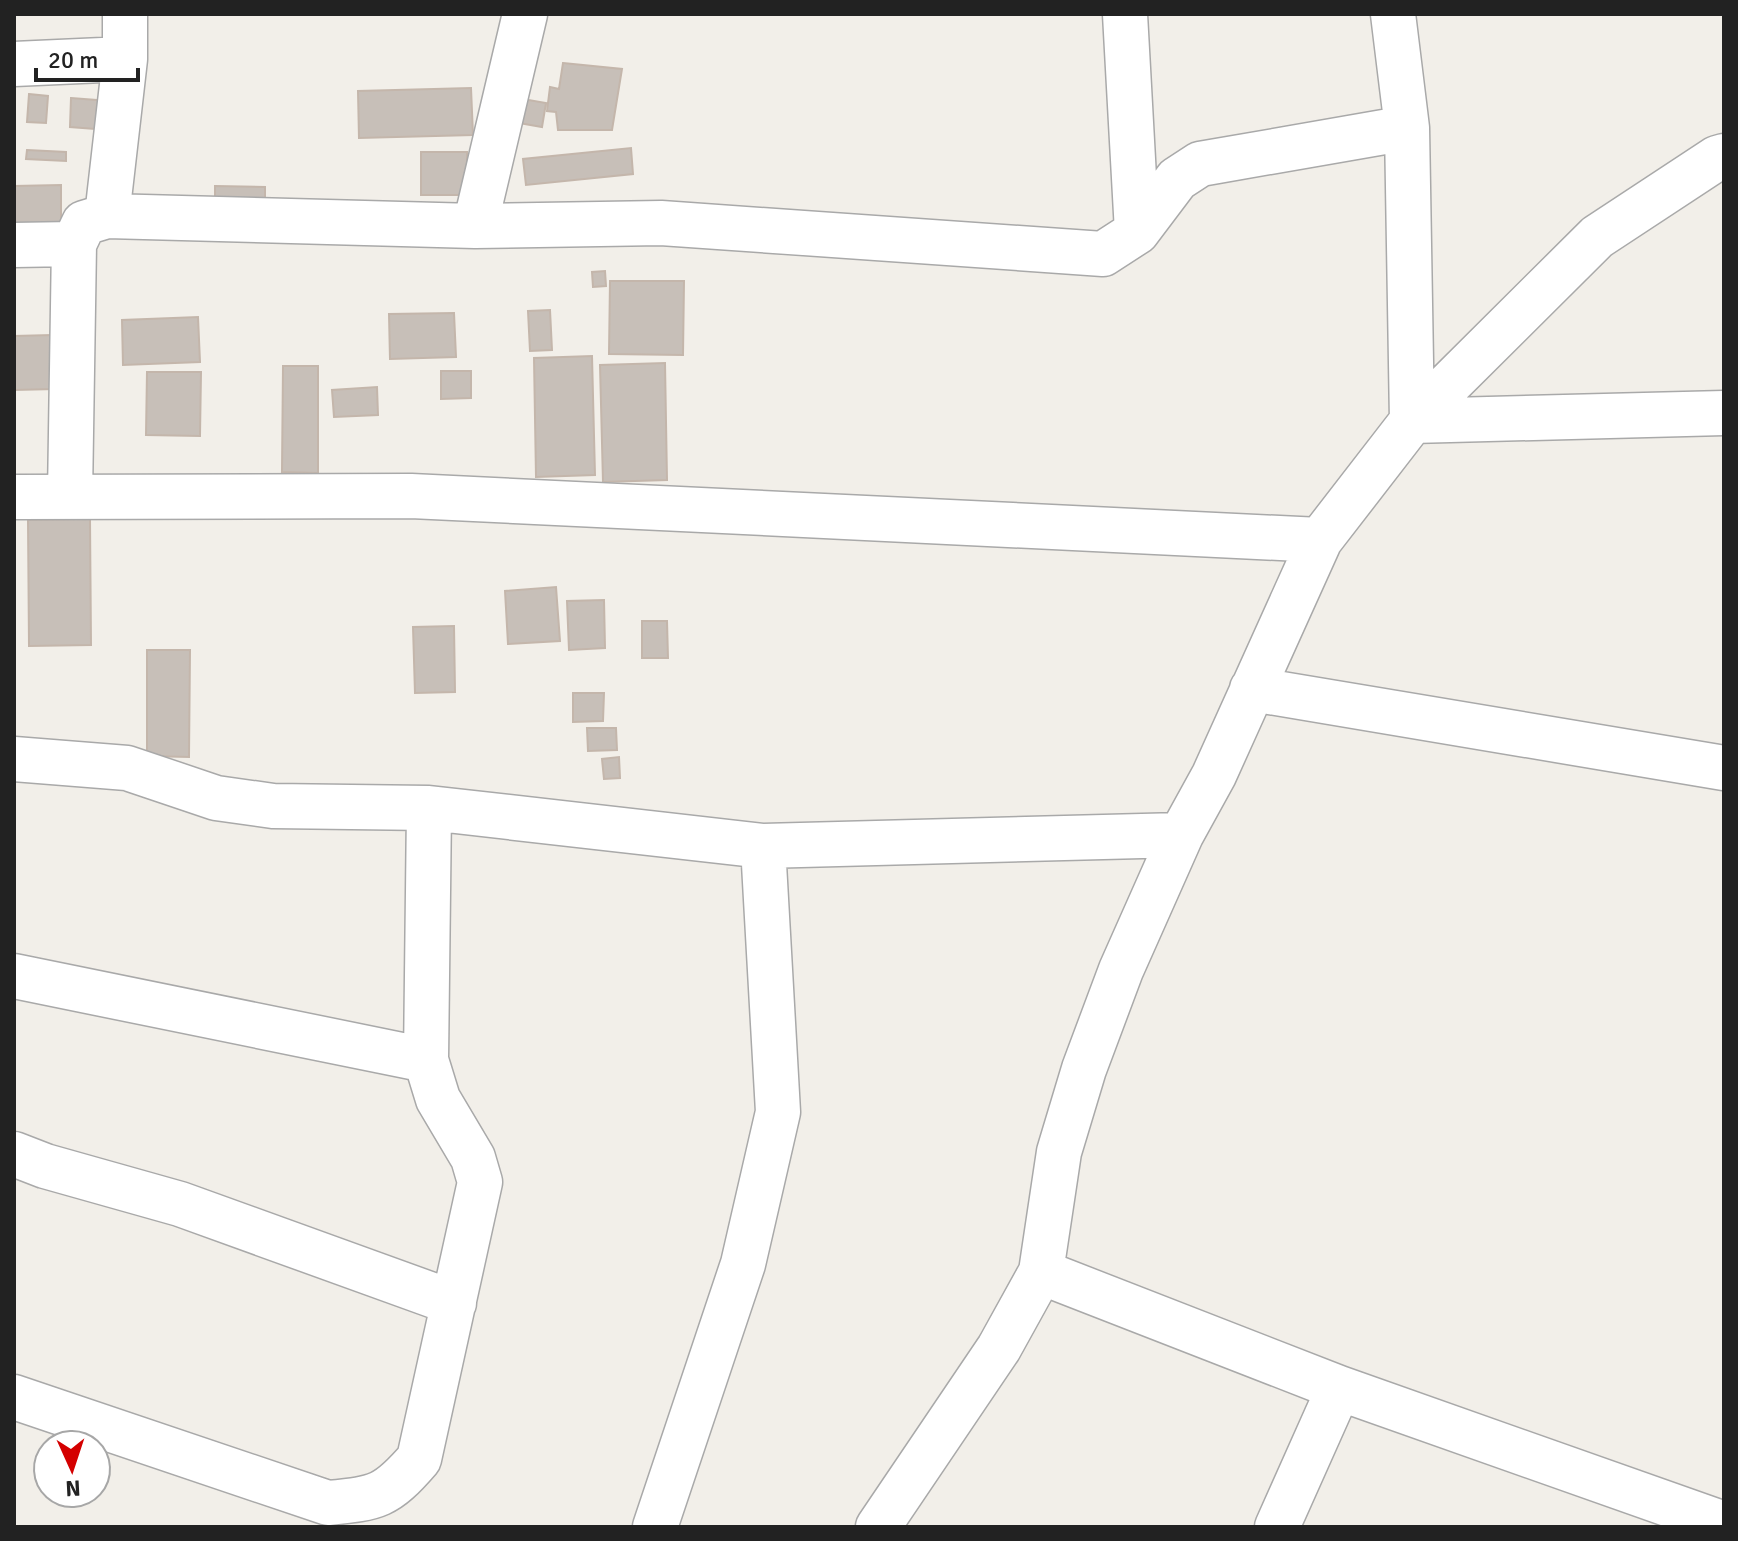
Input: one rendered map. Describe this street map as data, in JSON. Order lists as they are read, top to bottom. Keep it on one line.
{"scale_bar":"20 m","north":"bottom"}
